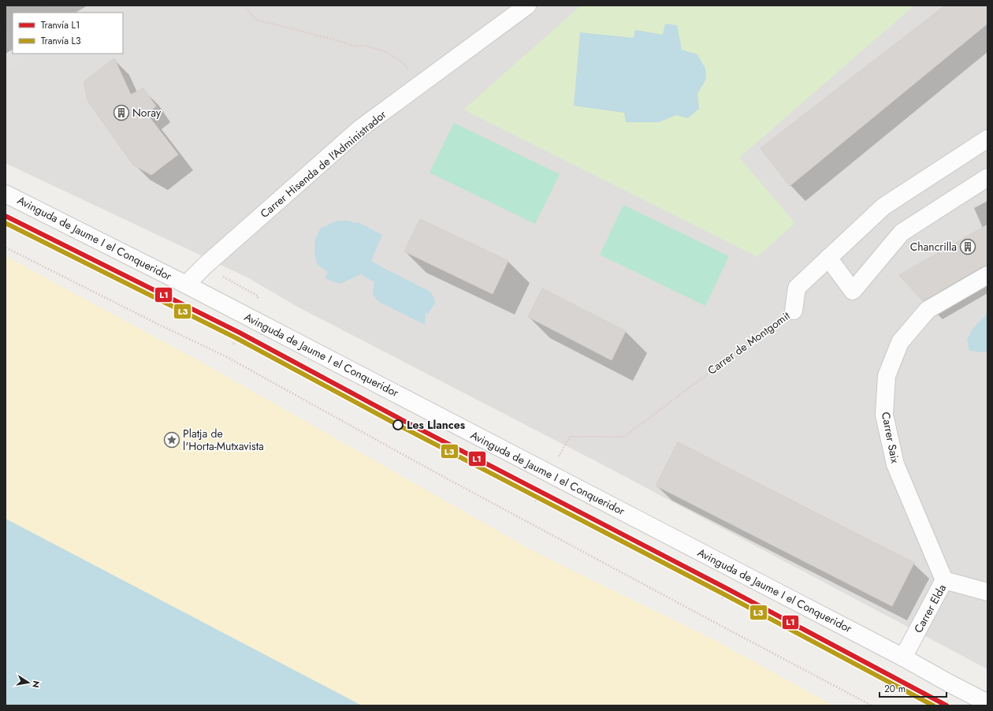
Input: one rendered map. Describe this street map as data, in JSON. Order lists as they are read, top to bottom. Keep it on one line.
{"streets":{"street":["Carrer Hisenda de l'Administrador","Avinguda de Jaume I el Conqueridor","Carrer de Montgomit","Carrer Saix","Carrer Elda"]},"crossings":[["Carrer Hisenda de l'Administrador","Avinguda de Jaume I el Conqueridor"],["Avinguda de Jaume I el Conqueridor","Carrer de Montgomit"],["Avinguda de Jaume I el Conqueridor","Carrer Elda"],["Carrer Saix","Carrer Elda"]],"places":{"building":["Noray","Chancrilla"],"other":["Les Llances"],"place":["Platja de l'Horta-Mutxavista"]},"lines":["tram line L1","tram line L3"],"legend":["Tranvía L1","Tranvía L3"],"scale_bar":"20 m","north":"right"}
